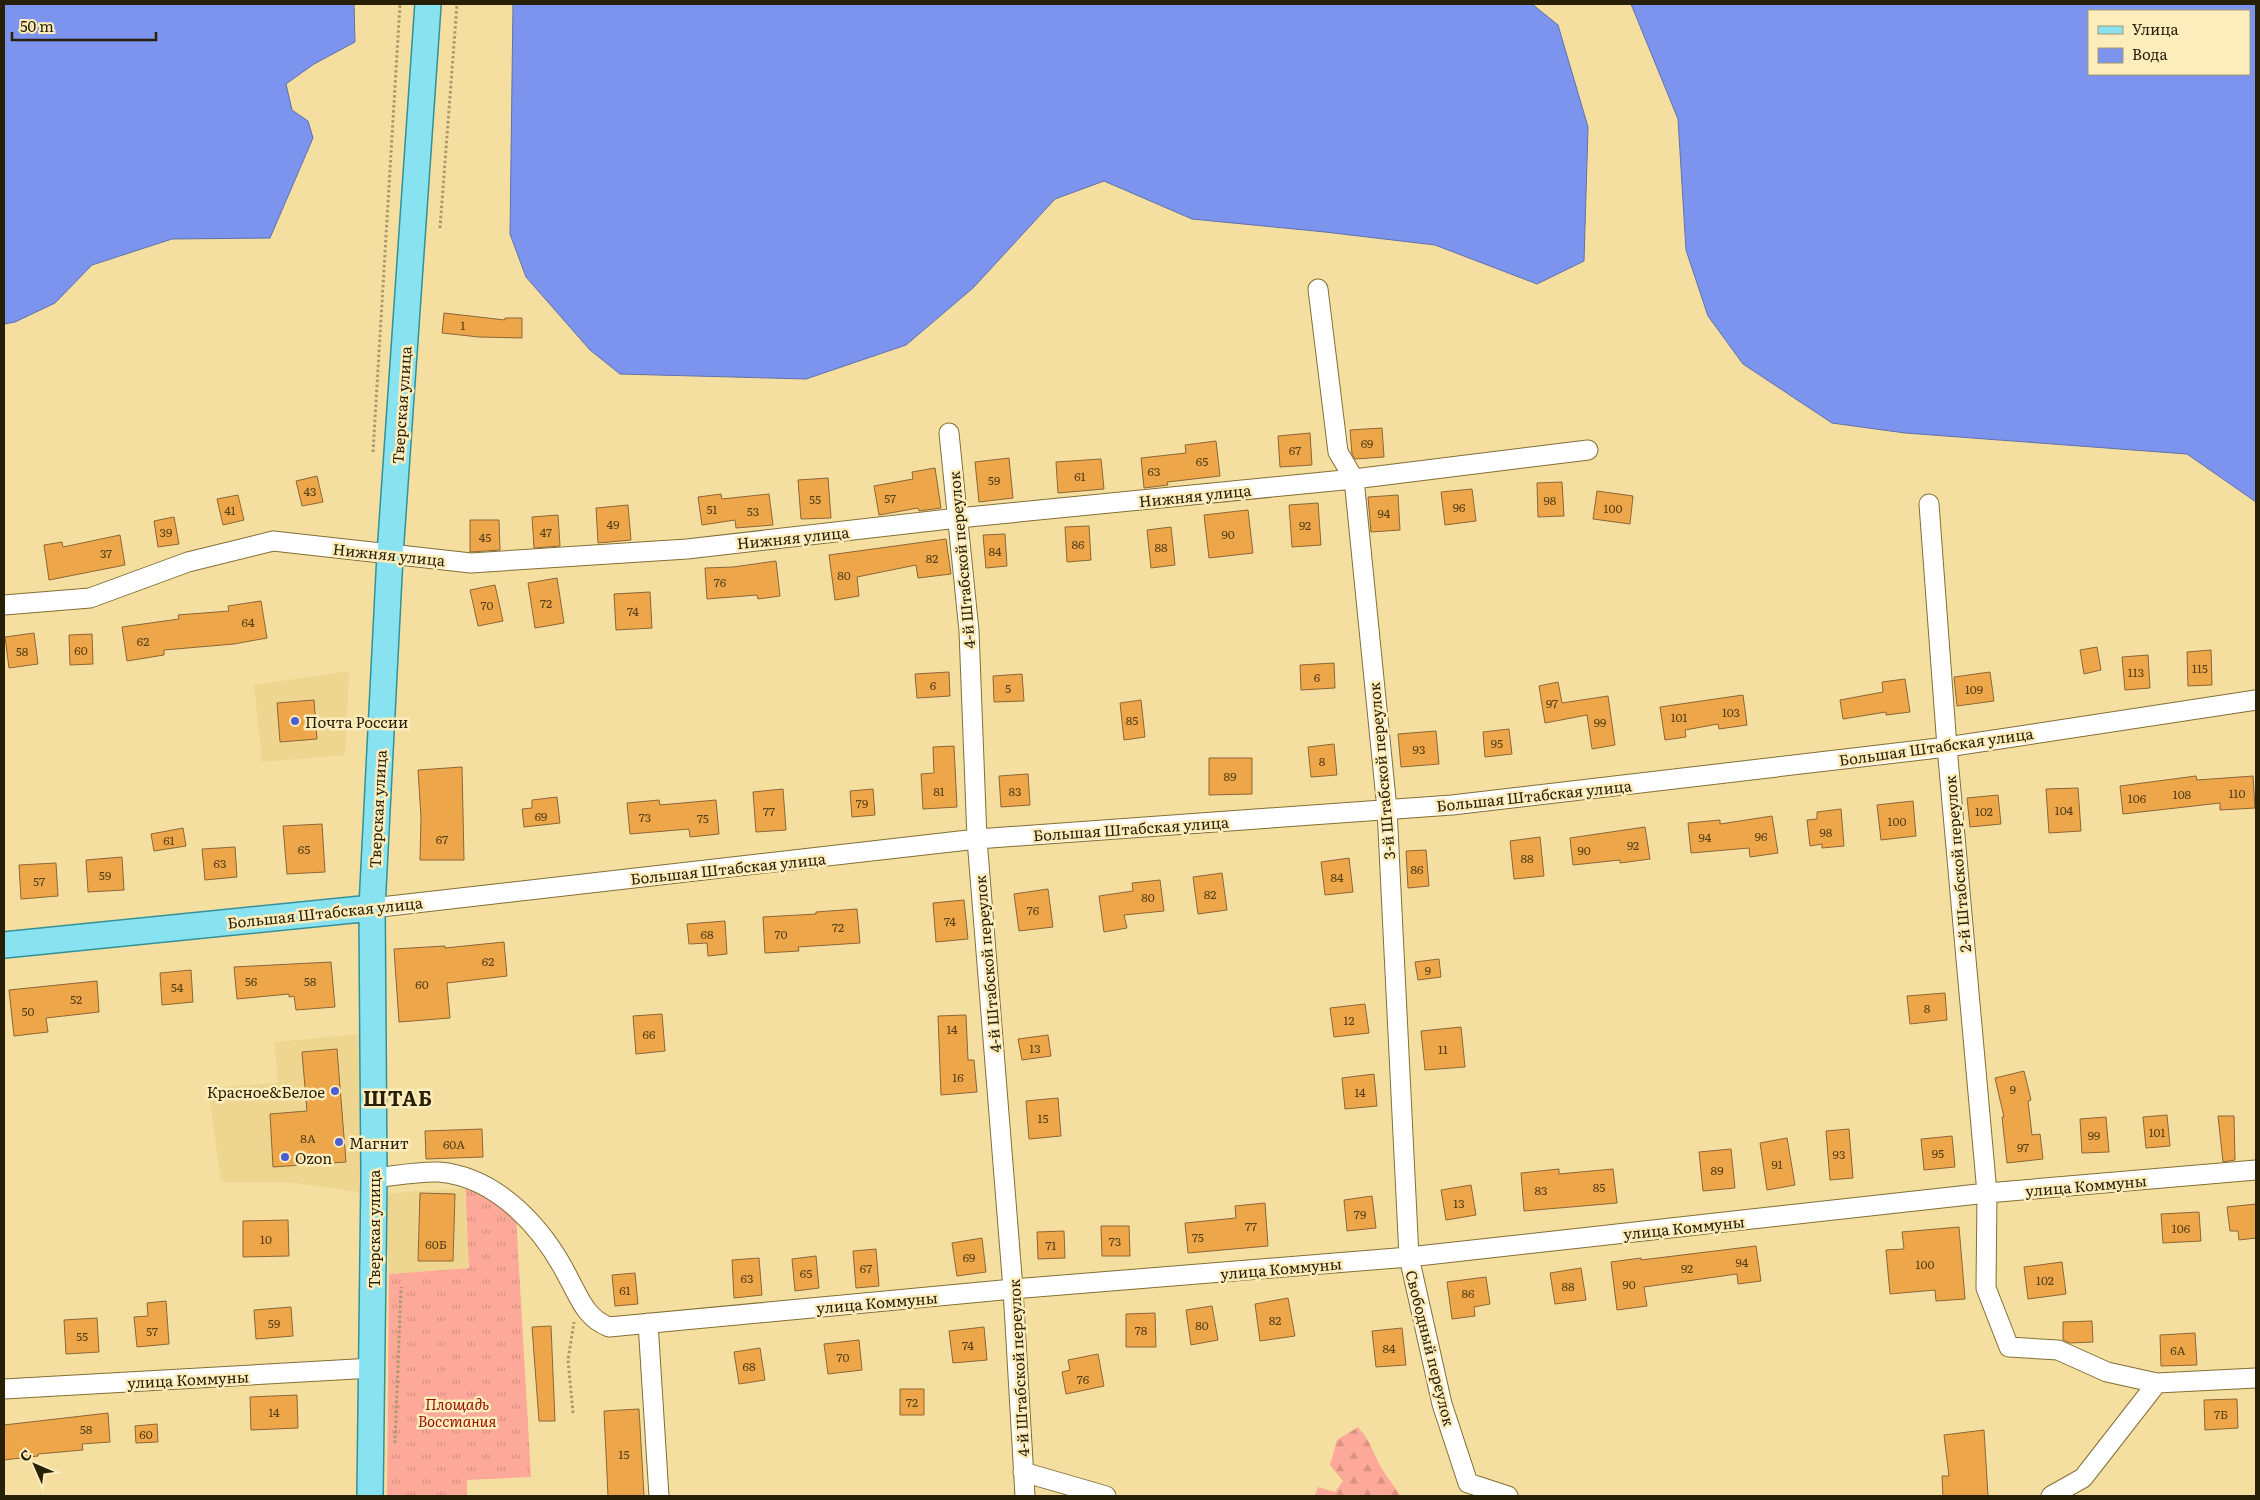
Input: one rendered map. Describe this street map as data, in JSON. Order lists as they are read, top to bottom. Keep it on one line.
{"streets":{"main road":["Тверская улица","Большая Штабская улица"],"street":["Нижняя улица","4-й Штабской переулок","3-й Штабской переулок","2-й Штабской переулок","улица Коммуны","Свободный переулок"]},"crossings":[["Тверская улица","Нижняя улица"],["Тверская улица","Большая Штабская улица"],["Тверская улица","улица Коммуны"],["Нижняя улица","4-й Штабской переулок"],["Нижняя улица","3-й Штабской переулок"],["4-й Штабской переулок","Большая Штабская улица"],["4-й Штабской переулок","улица Коммуны"],["Большая Штабская улица","3-й Штабской переулок"],["Большая Штабская улица","2-й Штабской переулок"],["3-й Штабской переулок","улица Коммуны"],["3-й Штабской переулок","Свободный переулок"],["2-й Штабской переулок","улица Коммуны"],["улица Коммуны","Свободный переулок"]],"districts":["ШТАБ"],"parks":["Площадь Восстания"],"places":["Почта России","Красное&Белое","Магнит","Ozon"],"house_numbers":["1","69","67","65","63","61","59","43","57","55","98","96","100","51","41","53","94","49","92","39","47","90","45","86","88","84","37","82","80","76","72","70","74","64","62","60","58","115","113","6","6","5","109","97","103","101","85","99","95","93","8","89","81","83","110","108","106","79","104","77","102","69","73","75","100","98","96","94","67","61","92","65","90","88","63","86","59","84","57","82","80","76","74","72","68","70","62","9","56","58","60","54","52","8","50","12","14","66","13","11","16","9","14","15","101","99","8А","60А","97","95","93","91","89","85","83","13","79","77","106","75","10","73","60Б","71","69","94","100","67","92","65","63","102","90","88","61","86","82","59","80","78","57","55","74","84","6А","70","68","76","72","14","7Б","58","60","15"],"legend":["Улица","Вода"],"scale_bar":"50 m","north":"top left"}
